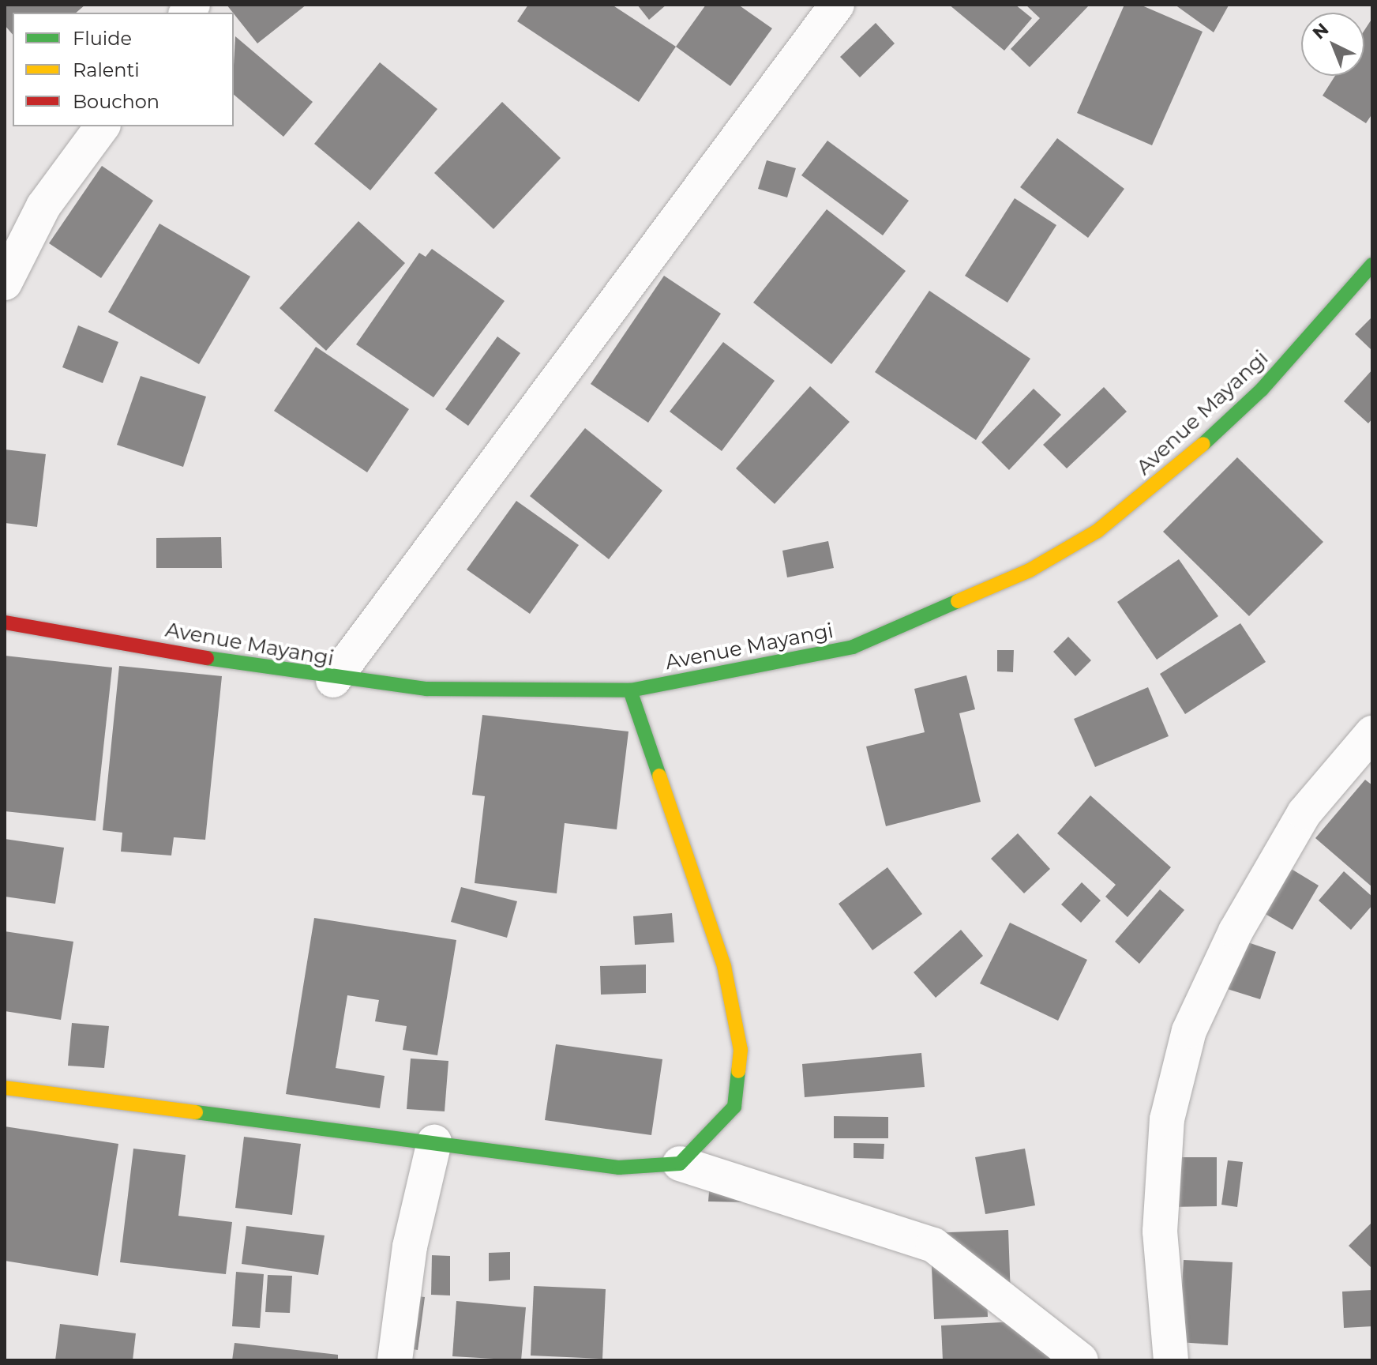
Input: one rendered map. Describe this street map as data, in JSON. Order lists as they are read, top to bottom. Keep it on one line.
{"streets":{"street":["Avenue Mayangi"]},"legend":["Fluide","Ralenti","Bouchon"],"north":"top left"}
